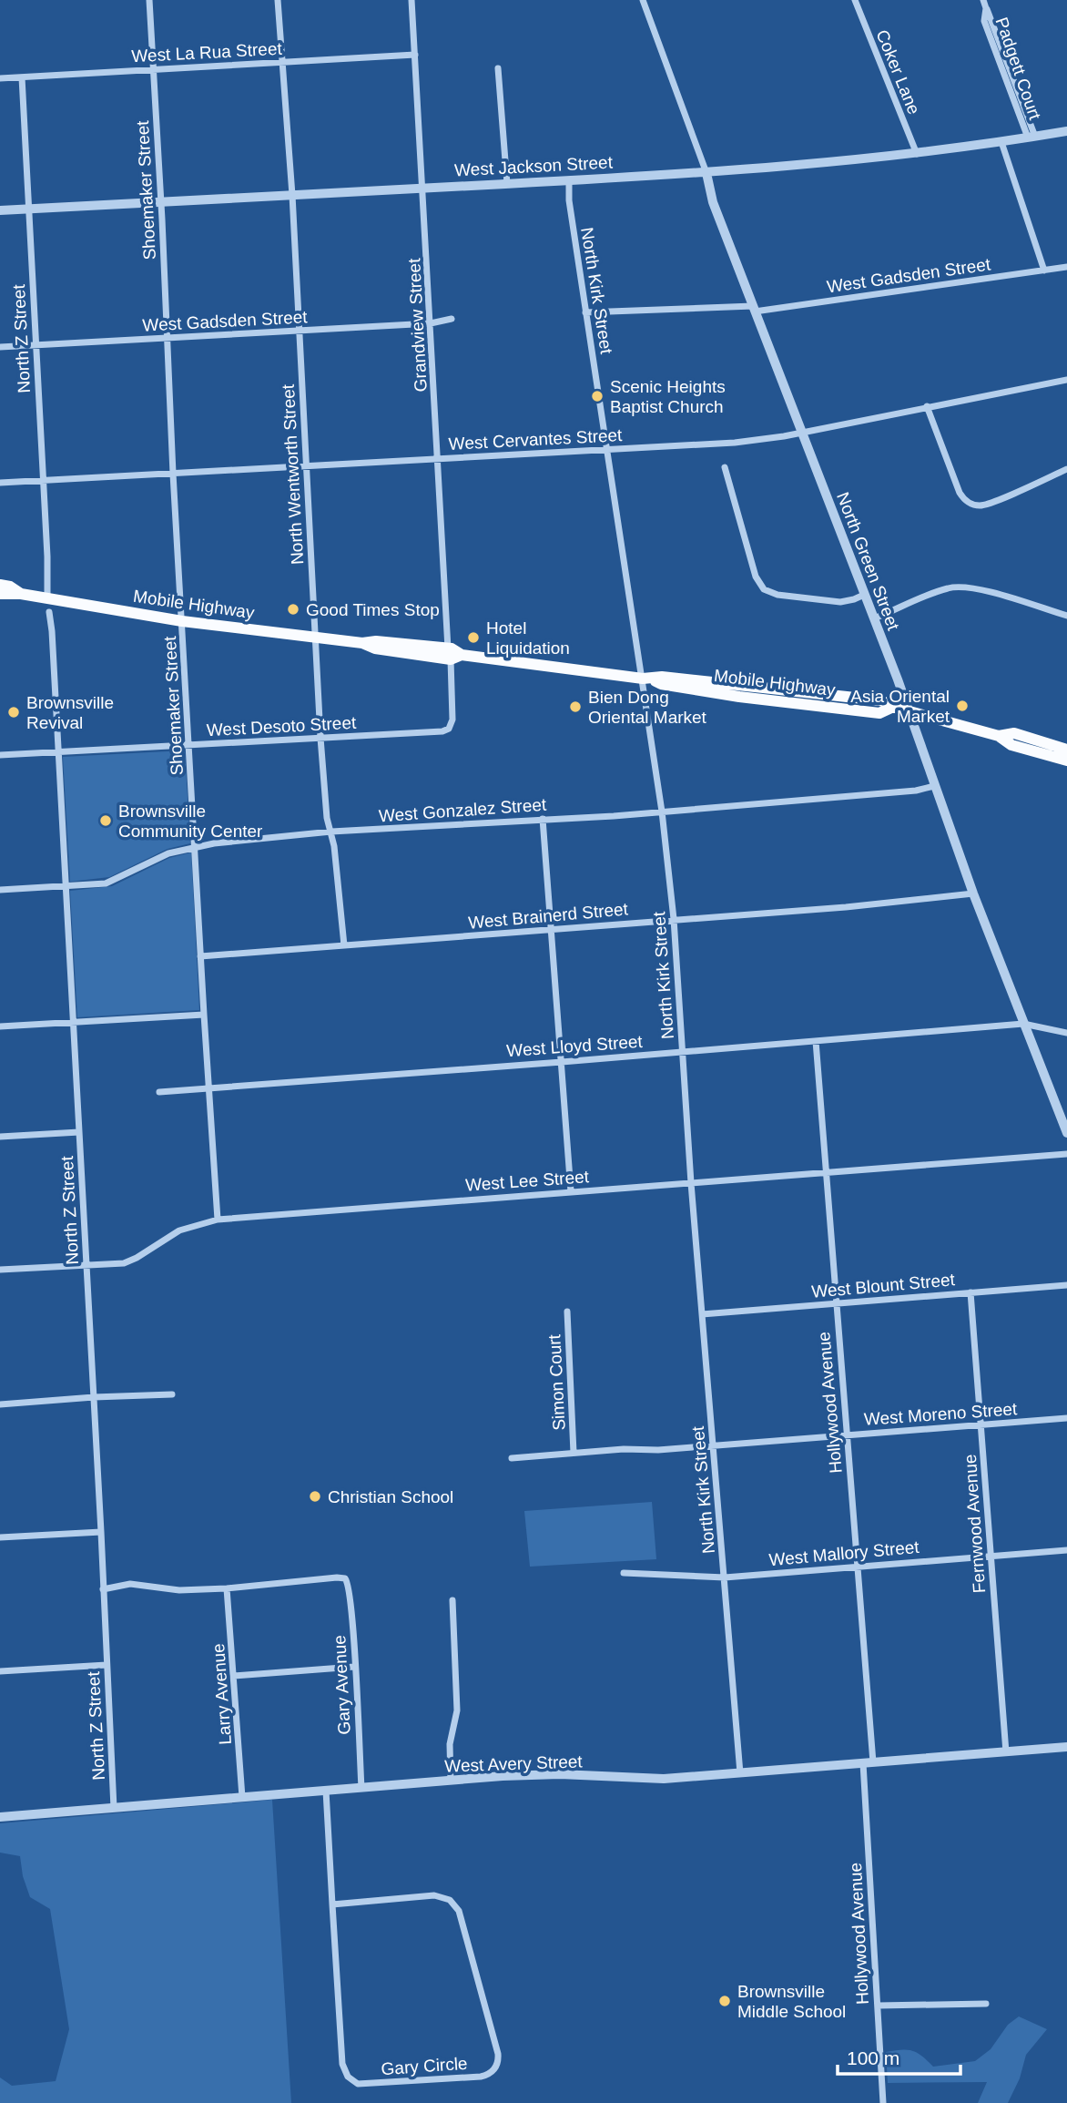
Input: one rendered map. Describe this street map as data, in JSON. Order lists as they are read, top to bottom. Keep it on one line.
{"streets":{"main road":["Mobile Highway"],"street":["West La Rua Street","Padgett Court","Coker Lane","West Jackson Street","Shoemaker Street","West Gadsden Street","North Kirk Street","Grandview Street","North Z Street","West Cervantes Street","North Wentworth Street","North Green Street","West Desoto Street","West Gonzalez Street","West Brainerd Street","West Lloyd Street","West Lee Street","West Blount Street","Simon Court","Hollywood Avenue","West Moreno Street","Fernwood Avenue","West Mallory Street","Gary Avenue","Larry Avenue","West Avery Street","Gary Circle"]},"crossings":[["West La Rua Street","Shoemaker Street"],["West La Rua Street","Grandview Street"],["West La Rua Street","North Z Street"],["West La Rua Street","North Wentworth Street"],["Padgett Court","West Jackson Street"],["Coker Lane","West Jackson Street"],["West Jackson Street","Shoemaker Street"],["West Jackson Street","North Kirk Street"],["West Jackson Street","Grandview Street"],["West Jackson Street","North Z Street"],["West Jackson Street","North Wentworth Street"],["West Jackson Street","North Green Street"],["Shoemaker Street","West Gadsden Street"],["Shoemaker Street","West Cervantes Street"],["Shoemaker Street","Mobile Highway"],["Shoemaker Street","West Desoto Street"],["Shoemaker Street","West Gonzalez Street"],["Shoemaker Street","West Brainerd Street"],["Shoemaker Street","West Lloyd Street"],["Shoemaker Street","West Lee Street"],["West Gadsden Street","North Kirk Street"],["West Gadsden Street","Grandview Street"],["West Gadsden Street","North Z Street"],["West Gadsden Street","North Wentworth Street"],["West Gadsden Street","North Green Street"],["North Kirk Street","West Cervantes Street"],["North Kirk Street","Mobile Highway"],["North Kirk Street","West Gonzalez Street"],["North Kirk Street","West Brainerd Street"],["North Kirk Street","West Lloyd Street"],["North Kirk Street","West Lee Street"],["North Kirk Street","West Blount Street"],["North Kirk Street","West Moreno Street"],["North Kirk Street","West Mallory Street"],["North Kirk Street","West Avery Street"],["Grandview Street","West Cervantes Street"],["Grandview Street","Mobile Highway"],["Grandview Street","West Desoto Street"],["North Z Street","West Cervantes Street"],["North Z Street","Mobile Highway"],["North Z Street","West Desoto Street"],["North Z Street","West Gonzalez Street"],["North Z Street","West Lee Street"],["North Z Street","West Avery Street"],["West Cervantes Street","North Wentworth Street"],["West Cervantes Street","North Green Street"],["North Wentworth Street","Mobile Highway"],["North Wentworth Street","West Desoto Street"],["North Wentworth Street","West Gonzalez Street"],["North Wentworth Street","West Brainerd Street"],["North Green Street","Mobile Highway"],["North Green Street","West Gonzalez Street"],["North Green Street","West Brainerd Street"],["North Green Street","West Lloyd Street"],["West Lloyd Street","Hollywood Avenue"],["West Lee Street","Hollywood Avenue"],["West Blount Street","Hollywood Avenue"],["West Blount Street","Fernwood Avenue"],["Simon Court","West Moreno Street"],["Hollywood Avenue","West Moreno Street"],["Hollywood Avenue","West Mallory Street"],["Hollywood Avenue","West Avery Street"],["West Moreno Street","Fernwood Avenue"],["Fernwood Avenue","West Mallory Street"],["Fernwood Avenue","West Avery Street"],["Gary Avenue","Larry Avenue"],["Gary Avenue","West Avery Street"],["Larry Avenue","West Avery Street"],["West Avery Street","Gary Circle"]],"places":["Scenic Heights Baptist Church","Good Times Stop","Hotel Liquidation","Asia Oriental Market","Bien Dong Oriental Market","Brownsville Revival","Brownsville Community Center","Christian School","Brownsville Middle School"],"scale_bar":"100 m"}
